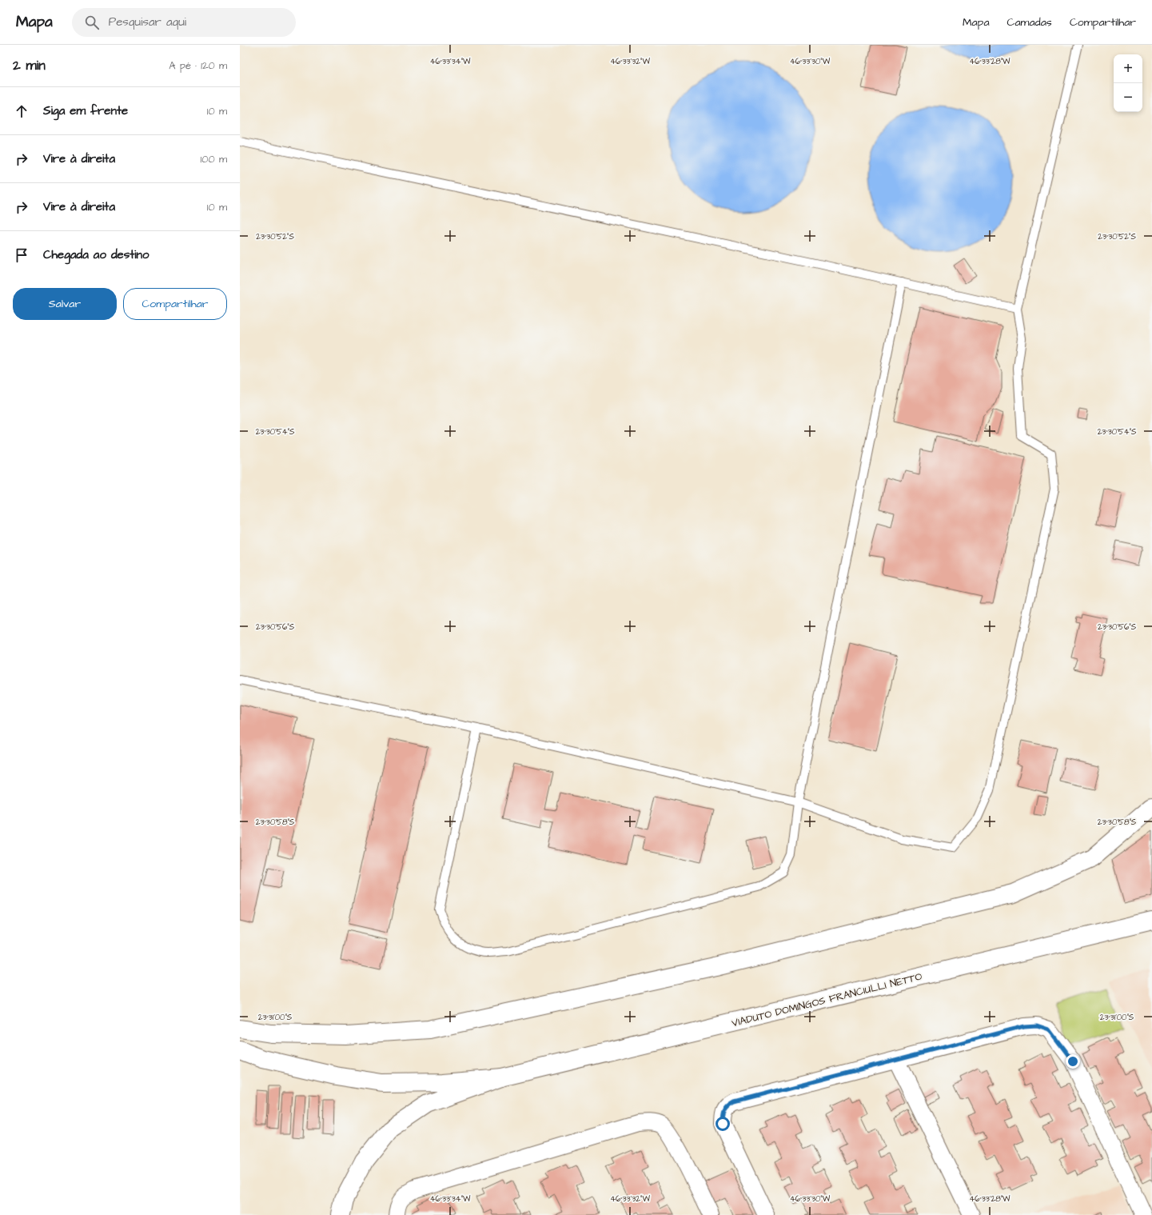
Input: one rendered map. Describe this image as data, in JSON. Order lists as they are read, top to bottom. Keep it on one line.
{"streets":{"main road":["VIADUTO DOMINGOS FRANCIULLI NETTO"]},"page":{"header":"Mapa","search":"Pesquisar aqui","nav":["Mapa","Camadas","Compartilhar"],"heading":["2 min","A pé · 120 m"],"map_buttons":["+","−"],"list":[["Siga em frente","10 m"],["Vire à direita","100 m"],["Vire à direita","10 m"],"Chegada ao destino"],"buttons":["Salvar","Compartilhar"]},"coordinates":["46°33'34\"W","46°33'32\"W","46°33'30\"W","46°33'28\"W","23°30'52\"S","23°30'54\"S","23°30'56\"S","23°30'58\"S","23°31'00\"S"]}
